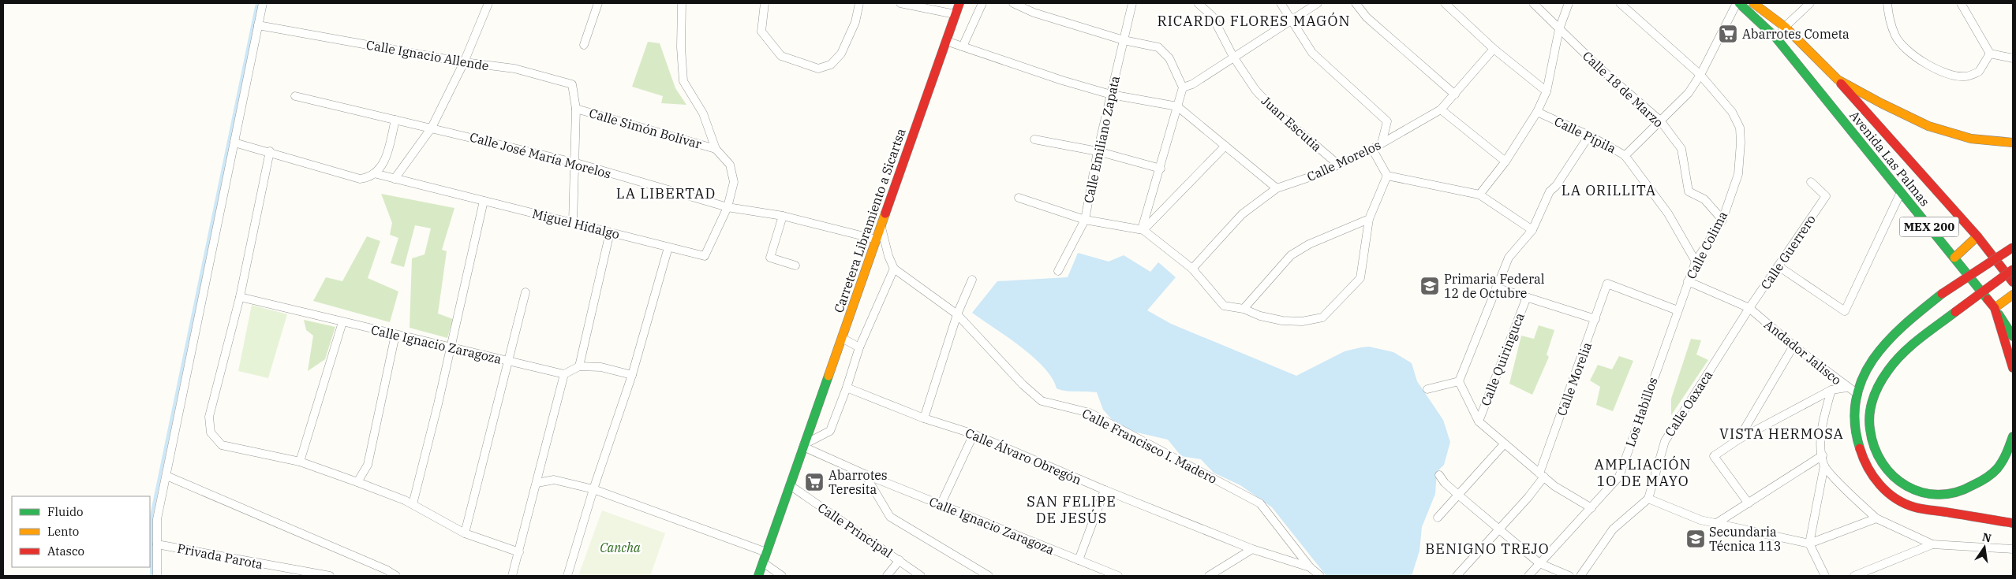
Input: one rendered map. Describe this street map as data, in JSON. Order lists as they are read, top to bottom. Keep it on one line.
{"streets":{"main road":["Avenida Las Palmas","Carretera Libramiento a Sicartsa","MEX 200"],"street":["Calle Ignacio Allende","Calle 18 de Marzo","Juan Escutia","Calle Simón Bolívar","Calle Pípila","Calle Emiliano Zapata","Calle José María Morelos","Calle Morelos","Miguel Hidalgo","Calle Colima","Calle Guerrero","Calle Ignacio Zaragoza","Andador Jalisco","Calle Quiringuca","Calle Morelia","Calle Oaxaca","Los Habillos","Calle Francisco I. Madero","Calle Álvaro Obregón","Calle Principal","Privada Parota"]},"crossings":[["Calle Ignacio Allende","Calle Simón Bolívar"],["Calle 18 de Marzo","Calle Colima"],["Juan Escutia","Calle Morelos"],["Calle Pípila","Calle Colima"],["Calle José María Morelos","Carretera Libramiento a Sicartsa"],["Calle José María Morelos","Miguel Hidalgo"],["Carretera Libramiento a Sicartsa","Calle Ignacio Zaragoza"],["Carretera Libramiento a Sicartsa","Calle Principal"],["Calle Colima","Andador Jalisco"],["Calle Colima","Calle Morelia"],["Calle Colima","Los Habillos"],["Calle Guerrero","Andador Jalisco"],["Calle Guerrero","Calle Oaxaca"],["Andador Jalisco","Calle Oaxaca"],["Calle Morelia","Los Habillos"],["Calle Francisco I. Madero","Calle Álvaro Obregón"]],"districts":["RICARDO FLORES MAGÓN","LA ORILLITA","LA LIBERTAD","VISTA HERMOSA","AMPLIACIÓN 1O DE MAYO","SAN FELIPE DE JESÚS","BENIGNO TREJO"],"parks":["Cancha"],"places":{"supermarket":["Abarrotes Cometa","Abarrotes Teresita"],"school or university":["Primaria Federal 12 de Octubre","Secundaria Técnica 113"]},"legend":["Fluido","Lento","Atasco"],"north":"top"}
